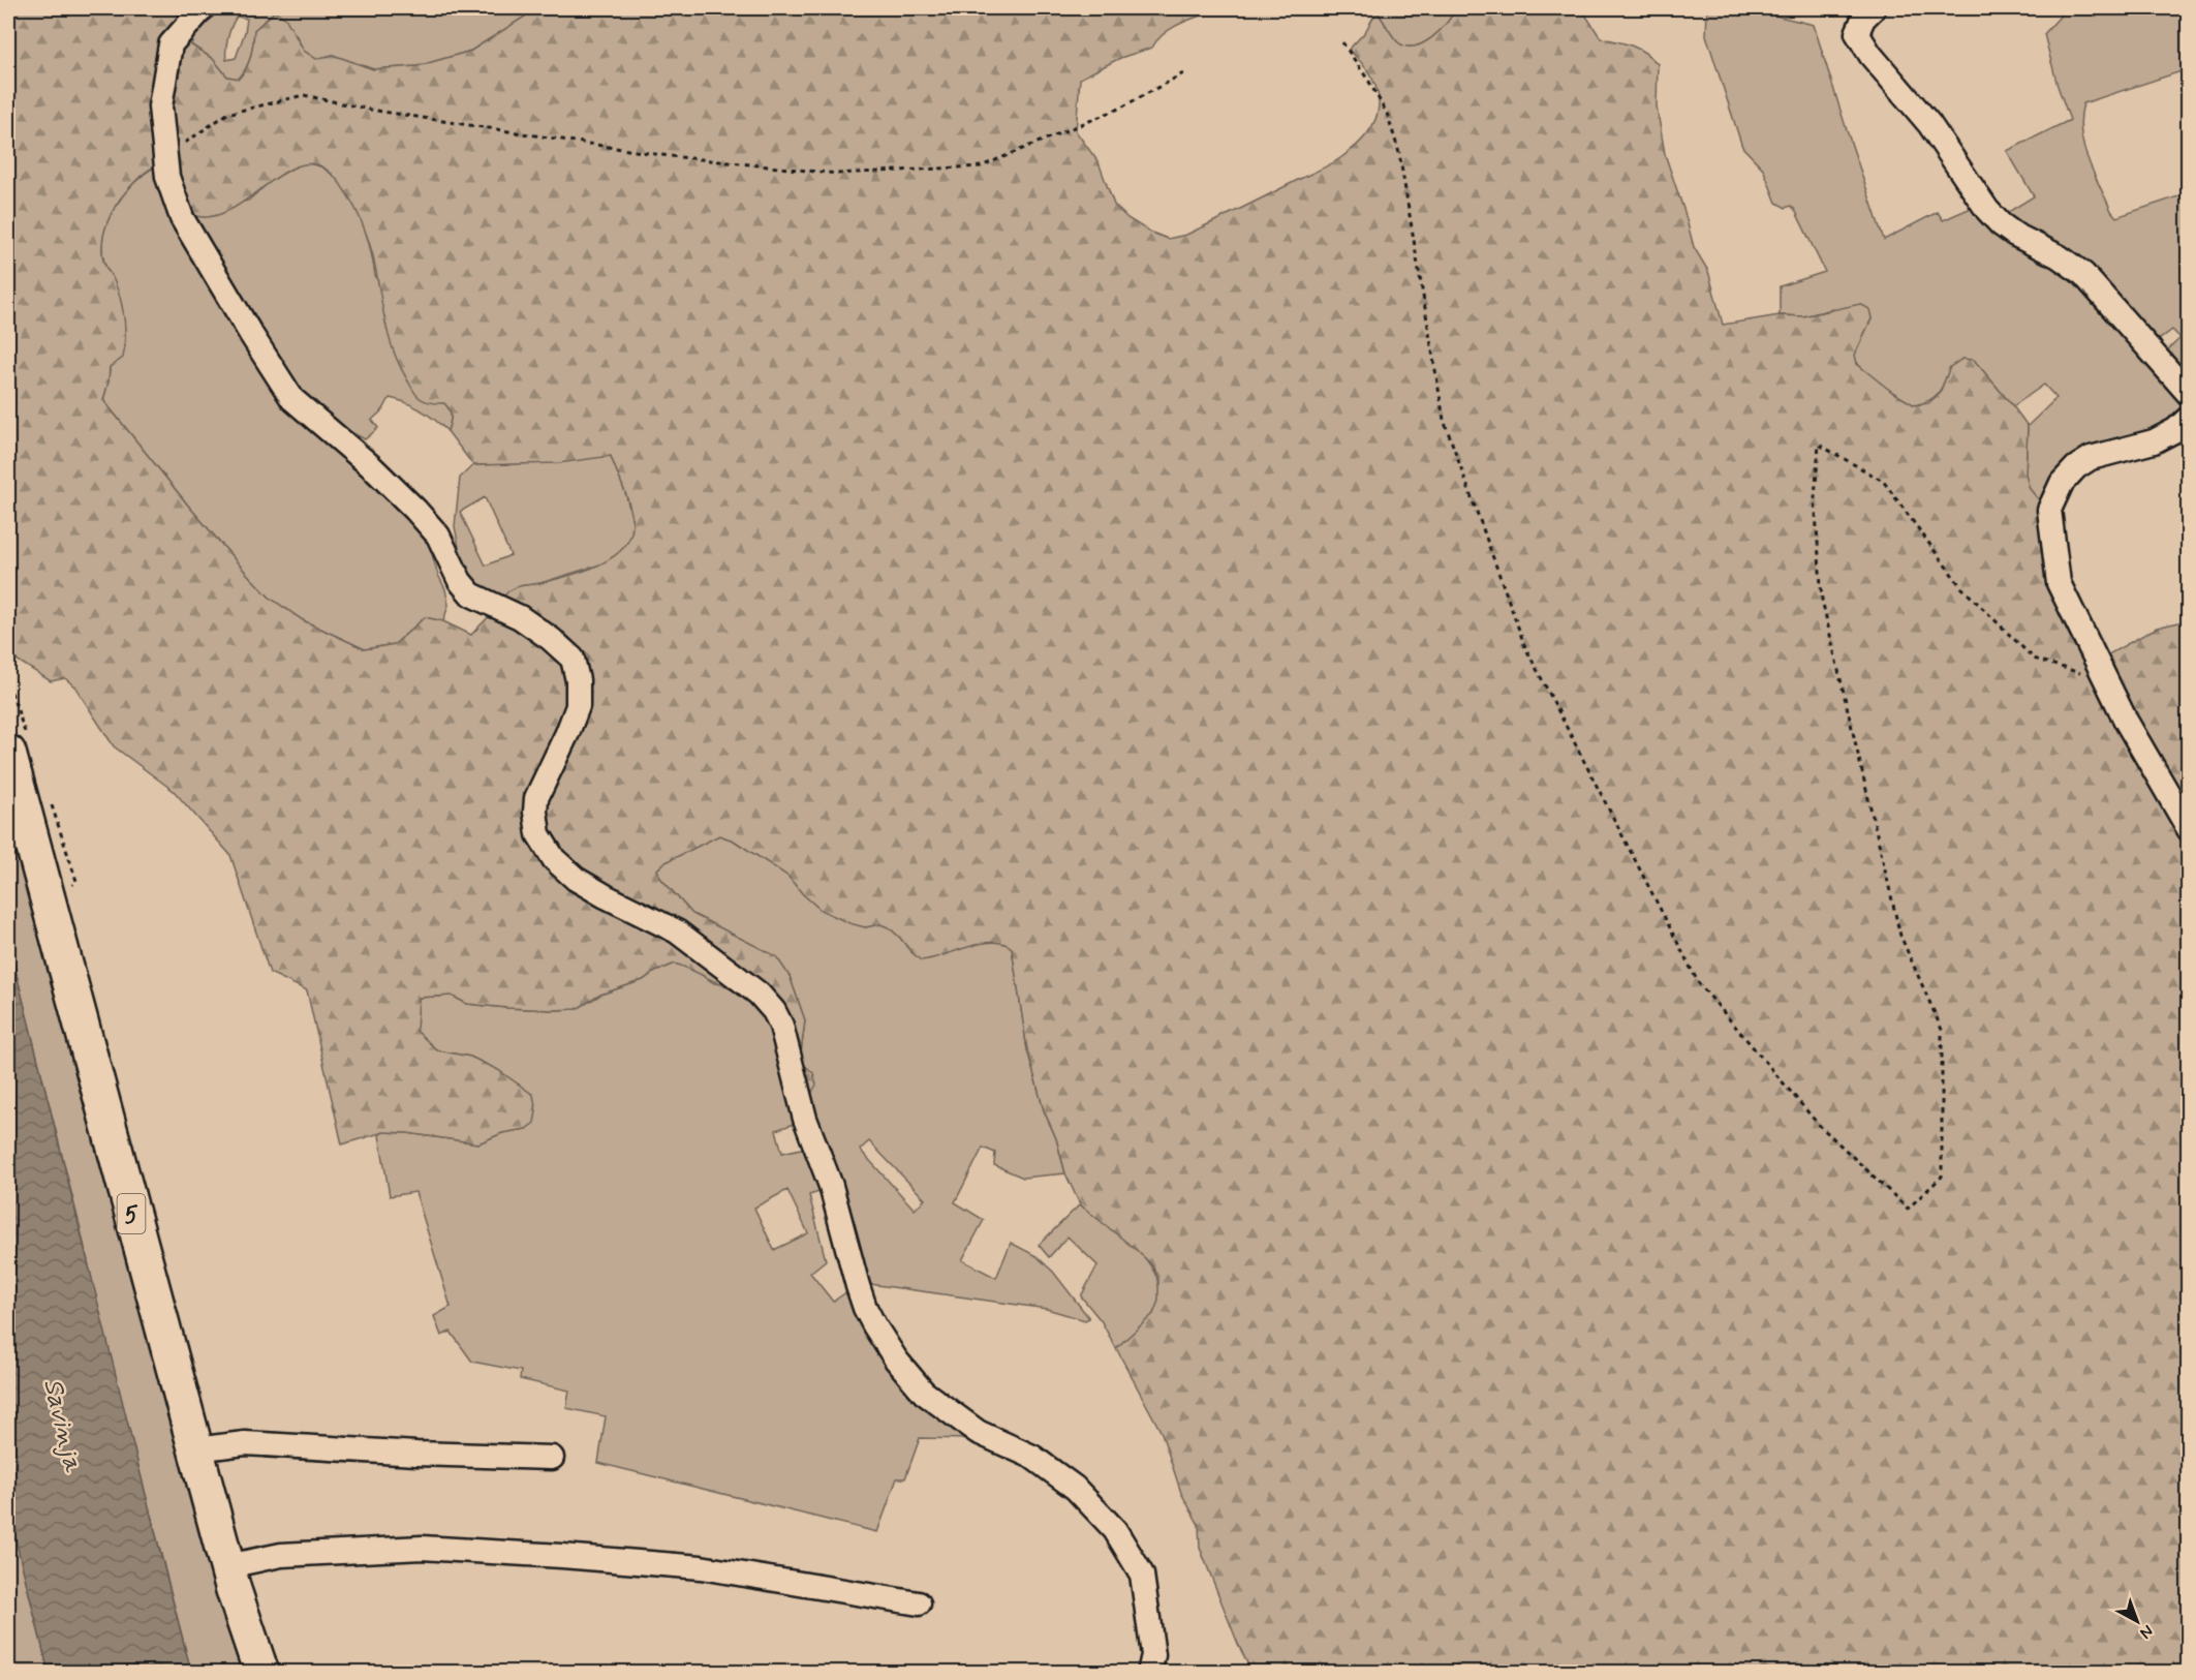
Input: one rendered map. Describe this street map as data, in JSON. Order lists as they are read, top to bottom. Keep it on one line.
{"streets":{"main road":["5"]},"water":["Savinja"],"north":"bottom right"}
